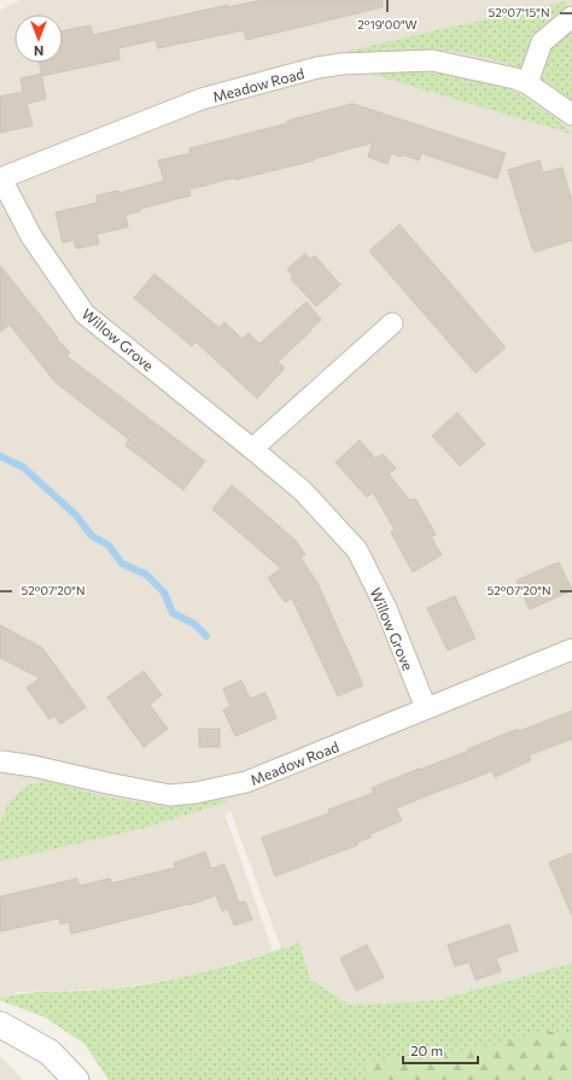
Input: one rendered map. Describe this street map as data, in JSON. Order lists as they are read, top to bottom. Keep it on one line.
{"streets":{"street":["Meadow Road","Willow Grove"]},"crossings":[["Meadow Road","Willow Grove"]],"scale_bar":"20 m","north":"bottom","coordinates":["52°07'15\"N","2°19'00\"W","52°07'20\"N"]}
